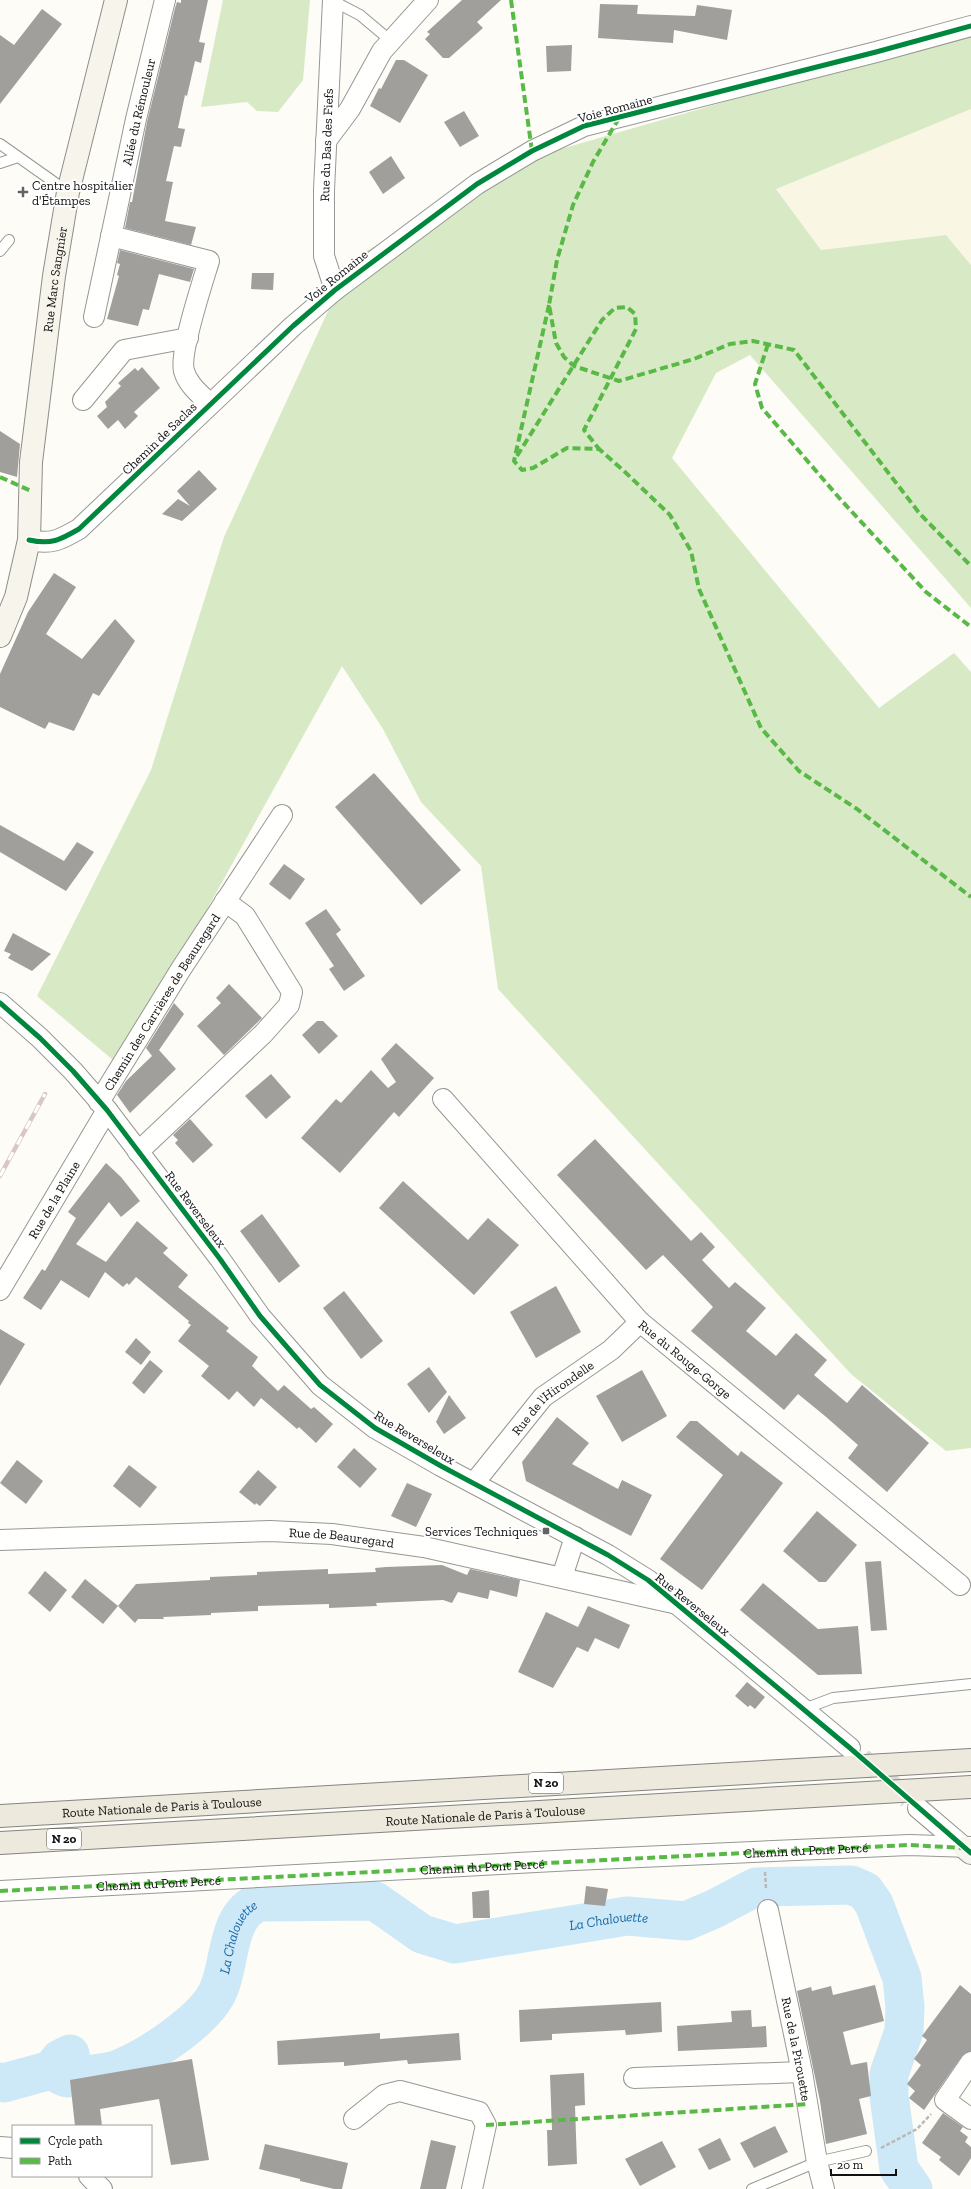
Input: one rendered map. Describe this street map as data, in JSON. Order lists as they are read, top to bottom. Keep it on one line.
{"streets":{"main road":["N 20","Route Nationale de Paris à Toulouse"],"street":["Voie Romaine","Allée du Rémouleur","Rue du Bas des Fiefs","Rue Marc Sangnier","Chemin de Saclas","Chemin des Carrières de Beauregard","Rue de la Plaine","Rue Reverseleux","Rue du Rouge-Gorge","Rue de l'Hirondelle","Rue de Beauregard","Chemin du Pont Percé","Rue de la Pirouette"]},"crossings":[["Voie Romaine","Rue du Bas des Fiefs"],["Voie Romaine","Chemin de Saclas"],["Rue Marc Sangnier","Chemin de Saclas"],["Chemin des Carrières de Beauregard","Rue de la Plaine"],["Chemin des Carrières de Beauregard","Rue Reverseleux"],["Rue de la Plaine","Rue Reverseleux"],["Rue Reverseleux","Rue de l'Hirondelle"],["Rue Reverseleux","Rue de Beauregard"],["Rue du Rouge-Gorge","Rue de l'Hirondelle"]],"water":["La Chalouette"],"places":{"health":["Centre hospitalier d'Étampes"],"transit":["Services Techniques"]},"legend":["Cycle path","Path"],"scale_bar":"20 m"}
